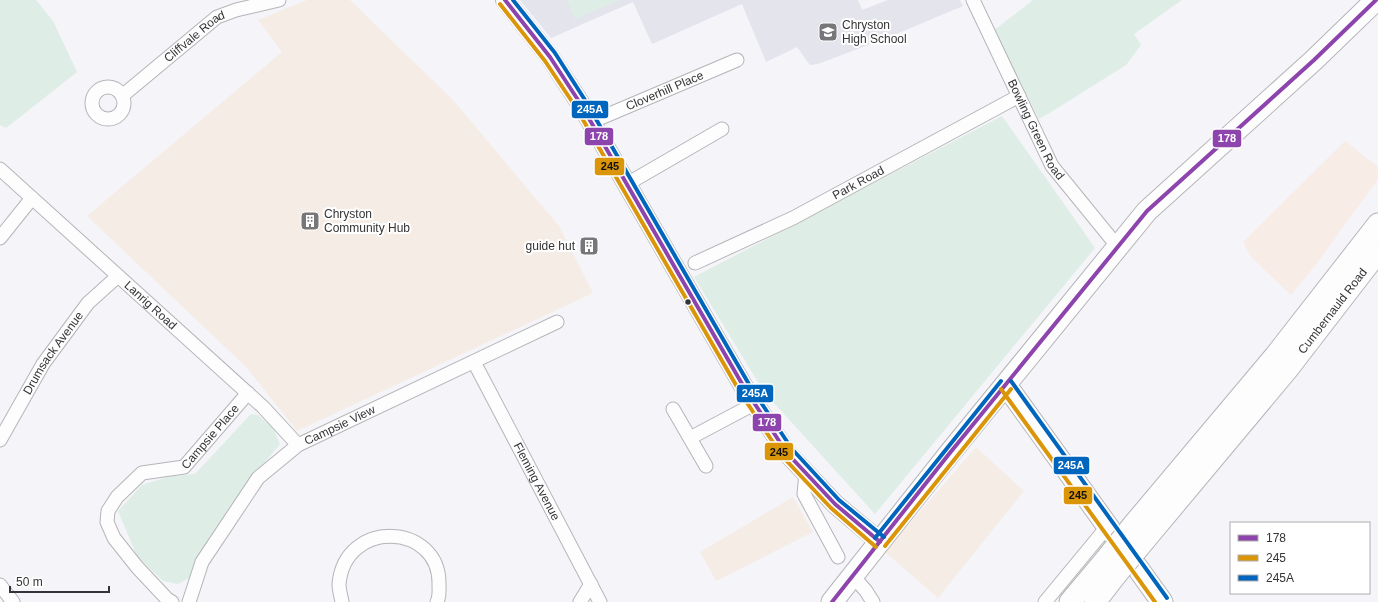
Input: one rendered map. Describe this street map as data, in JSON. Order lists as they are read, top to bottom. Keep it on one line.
{"streets":{"main road":["Cumbernauld Road"],"street":["Cliffvale Road","Cloverhill Place","Bowling Green Road","Park Road","Lanrig Road","Drumsack Avenue","Campsie View","Campsie Place","Fleming Avenue"]},"crossings":[["Bowling Green Road","Park Road"],["Lanrig Road","Drumsack Avenue"],["Lanrig Road","Campsie View"],["Lanrig Road","Campsie Place"],["Campsie View","Fleming Avenue"]],"places":{"school or university":["Chryston High School"],"building":["Chryston Community Hub","guide hut"]},"lines":["transit line 178","transit line 245A","transit line 245"],"legend":["178","245","245A"],"scale_bar":"50 m"}
